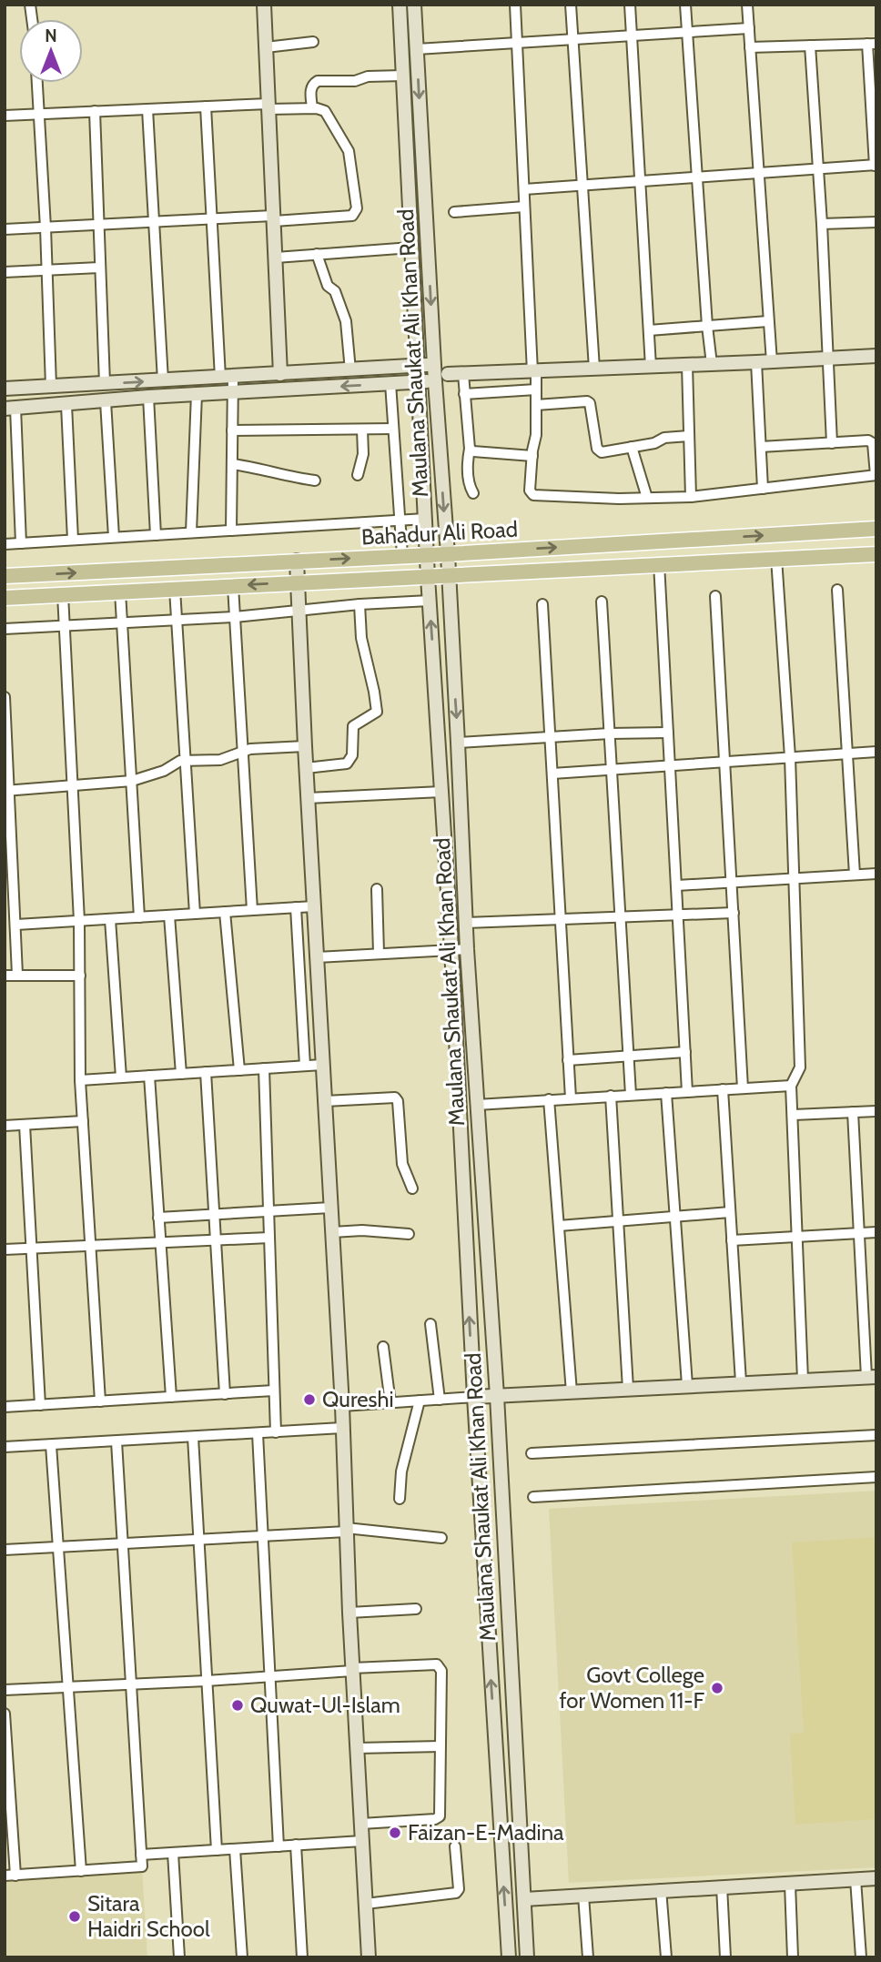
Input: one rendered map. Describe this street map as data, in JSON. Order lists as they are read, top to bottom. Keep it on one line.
{"streets":{"main road":["Maulana Shaukat Ali Khan Road","Bahadur Ali Road"]},"crossings":[["Maulana Shaukat Ali Khan Road","Bahadur Ali Road"]],"places":["Qureshi","Govt College for Women 11-F","Quwat-Ul-Islam","Faizan-E-Madina","Sitara Haidri School"],"north":"top"}
